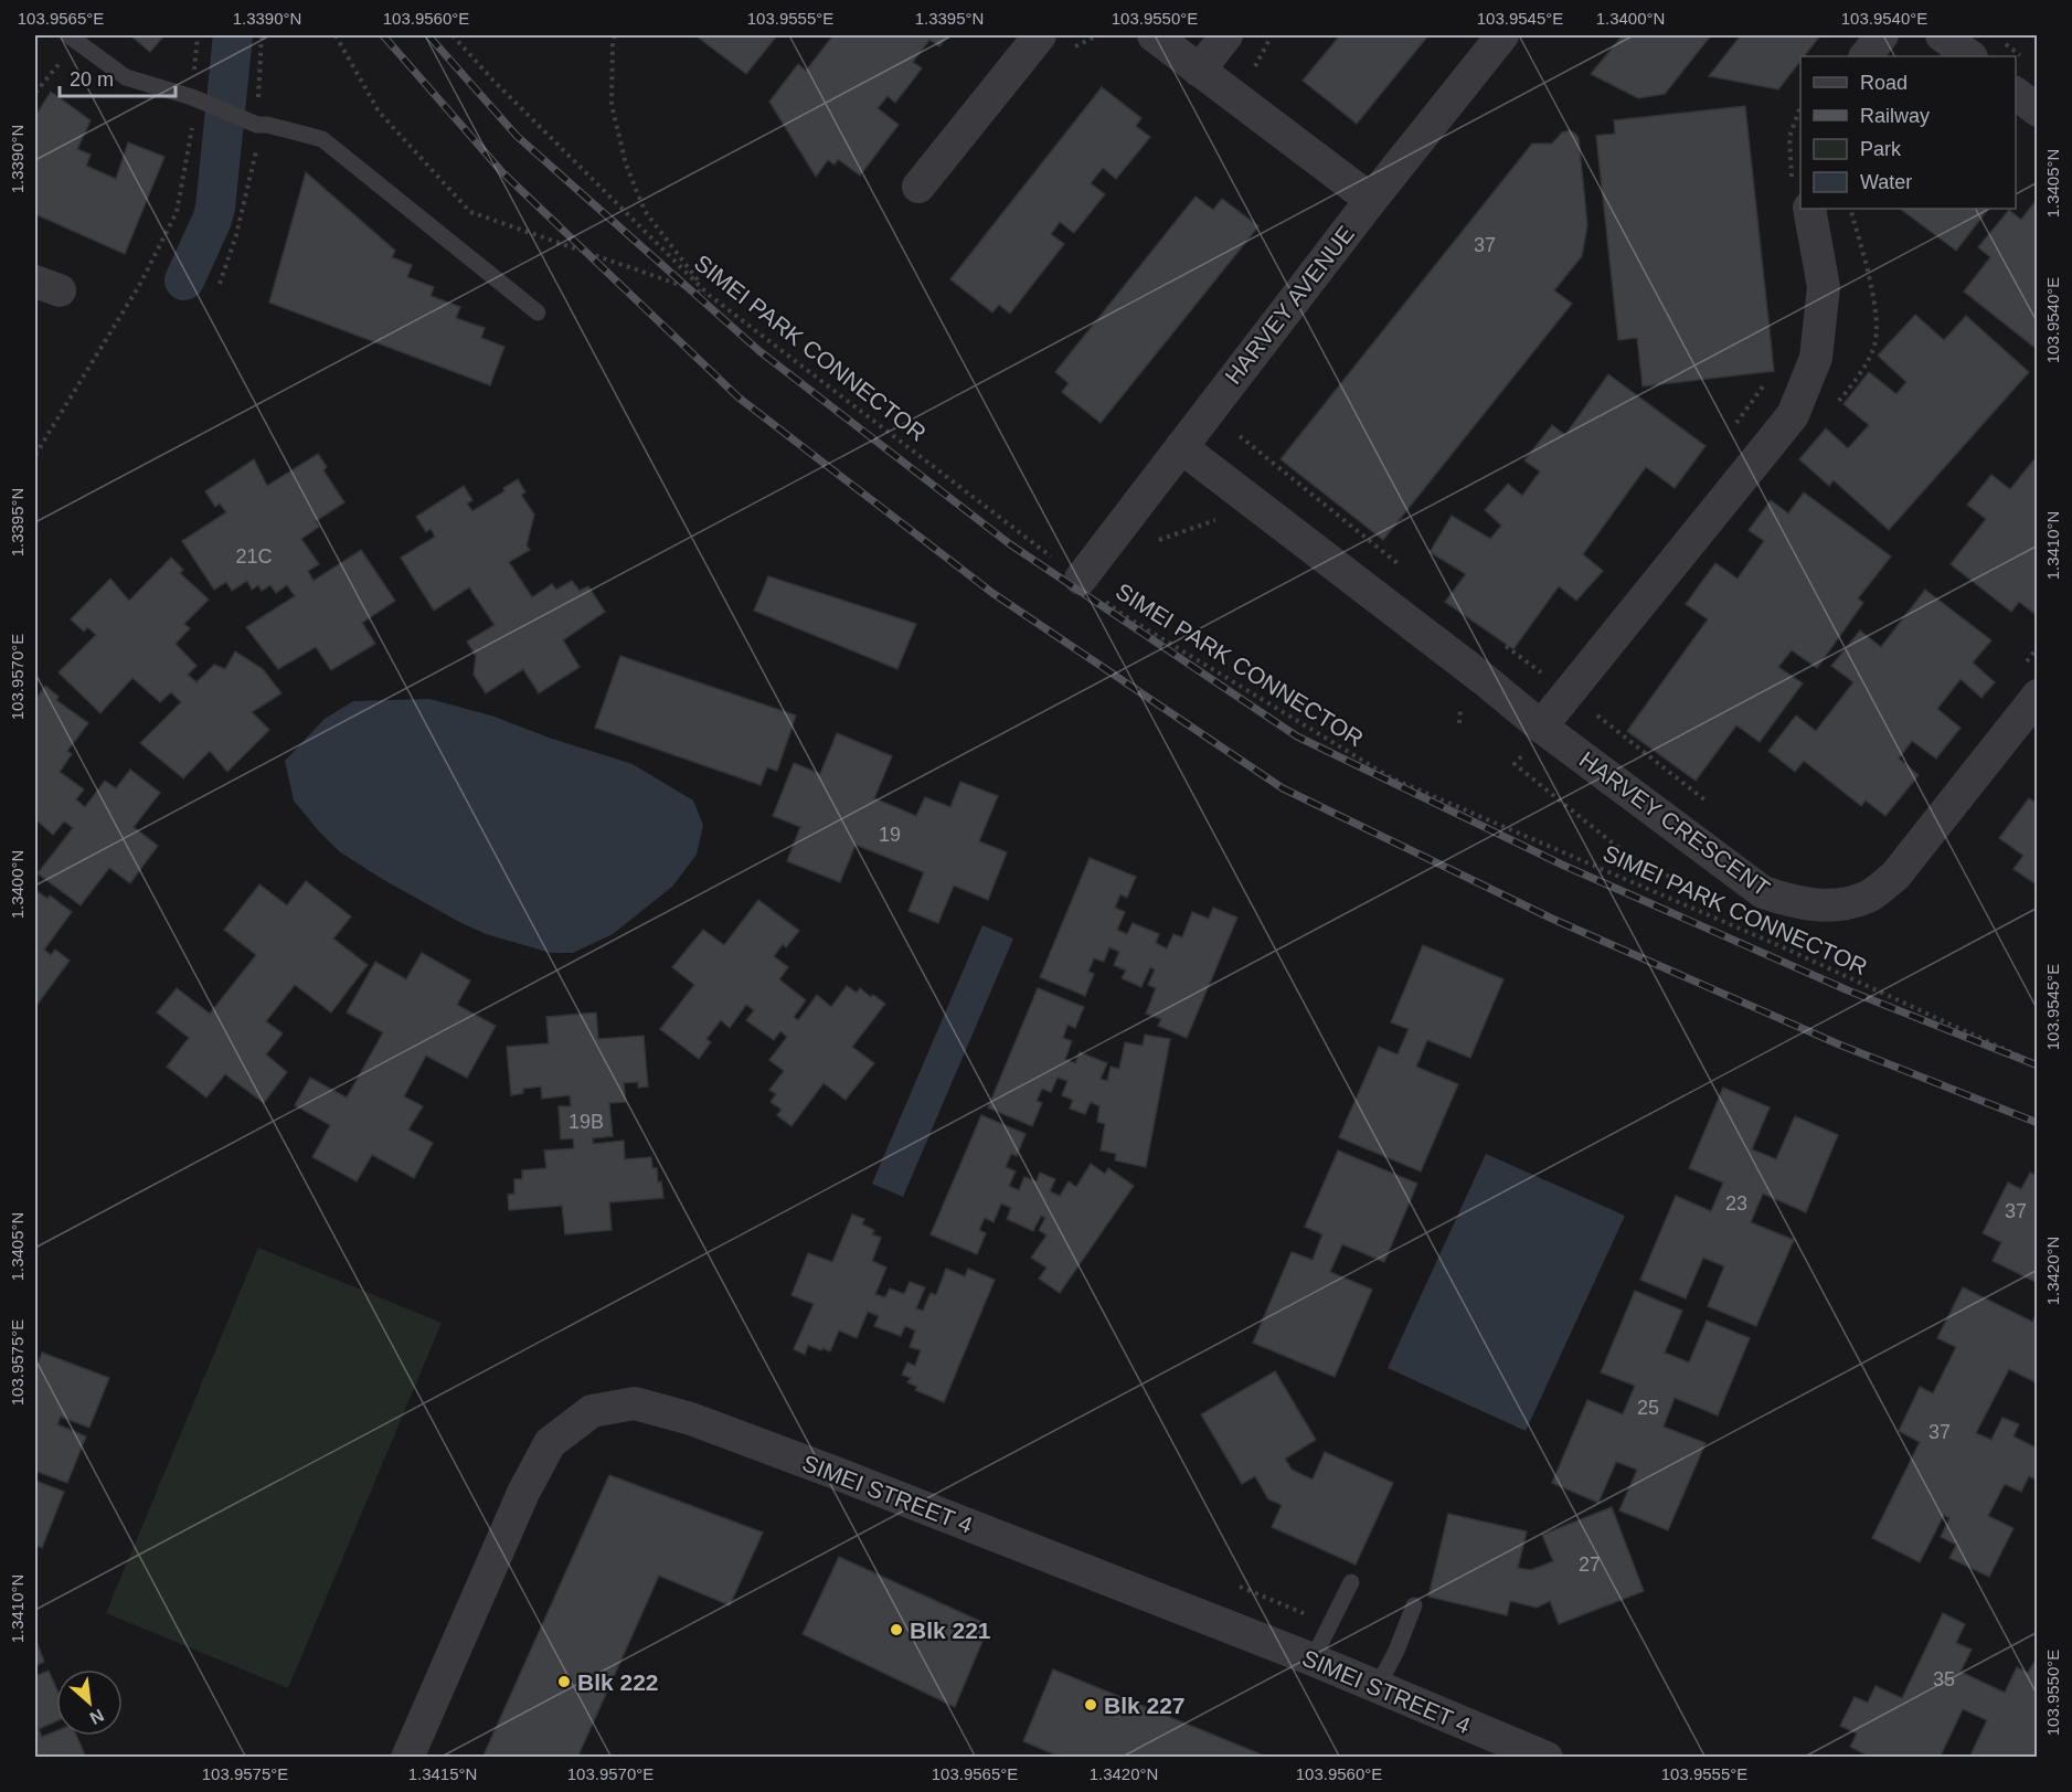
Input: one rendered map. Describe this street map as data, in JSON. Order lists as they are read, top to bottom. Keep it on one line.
{"streets":{"street":["HARVEY AVENUE","HARVEY CRESCENT","SIMEI STREET 4"],"path":["SIMEI PARK CONNECTOR"]},"crossings":[["HARVEY AVENUE","SIMEI PARK CONNECTOR"],["HARVEY AVENUE","HARVEY CRESCENT"]],"places":["Blk 221","Blk 222","Blk 227"],"house_numbers":["37","21C","19","19B","23","37","25","37","27","35"],"legend":["Road","Railway","Park","Water"],"scale_bar":"20 m","north":"bottom right","coordinates":["103.9565°E","1.3390°N","103.9560°E","103.9555°E","1.3395°N","103.9550°E","103.9545°E","1.3400°N","103.9540°E","1.3405°N","1.3410°N","103.9570°E","1.3420°N","103.9575°E","1.3415°N"]}
